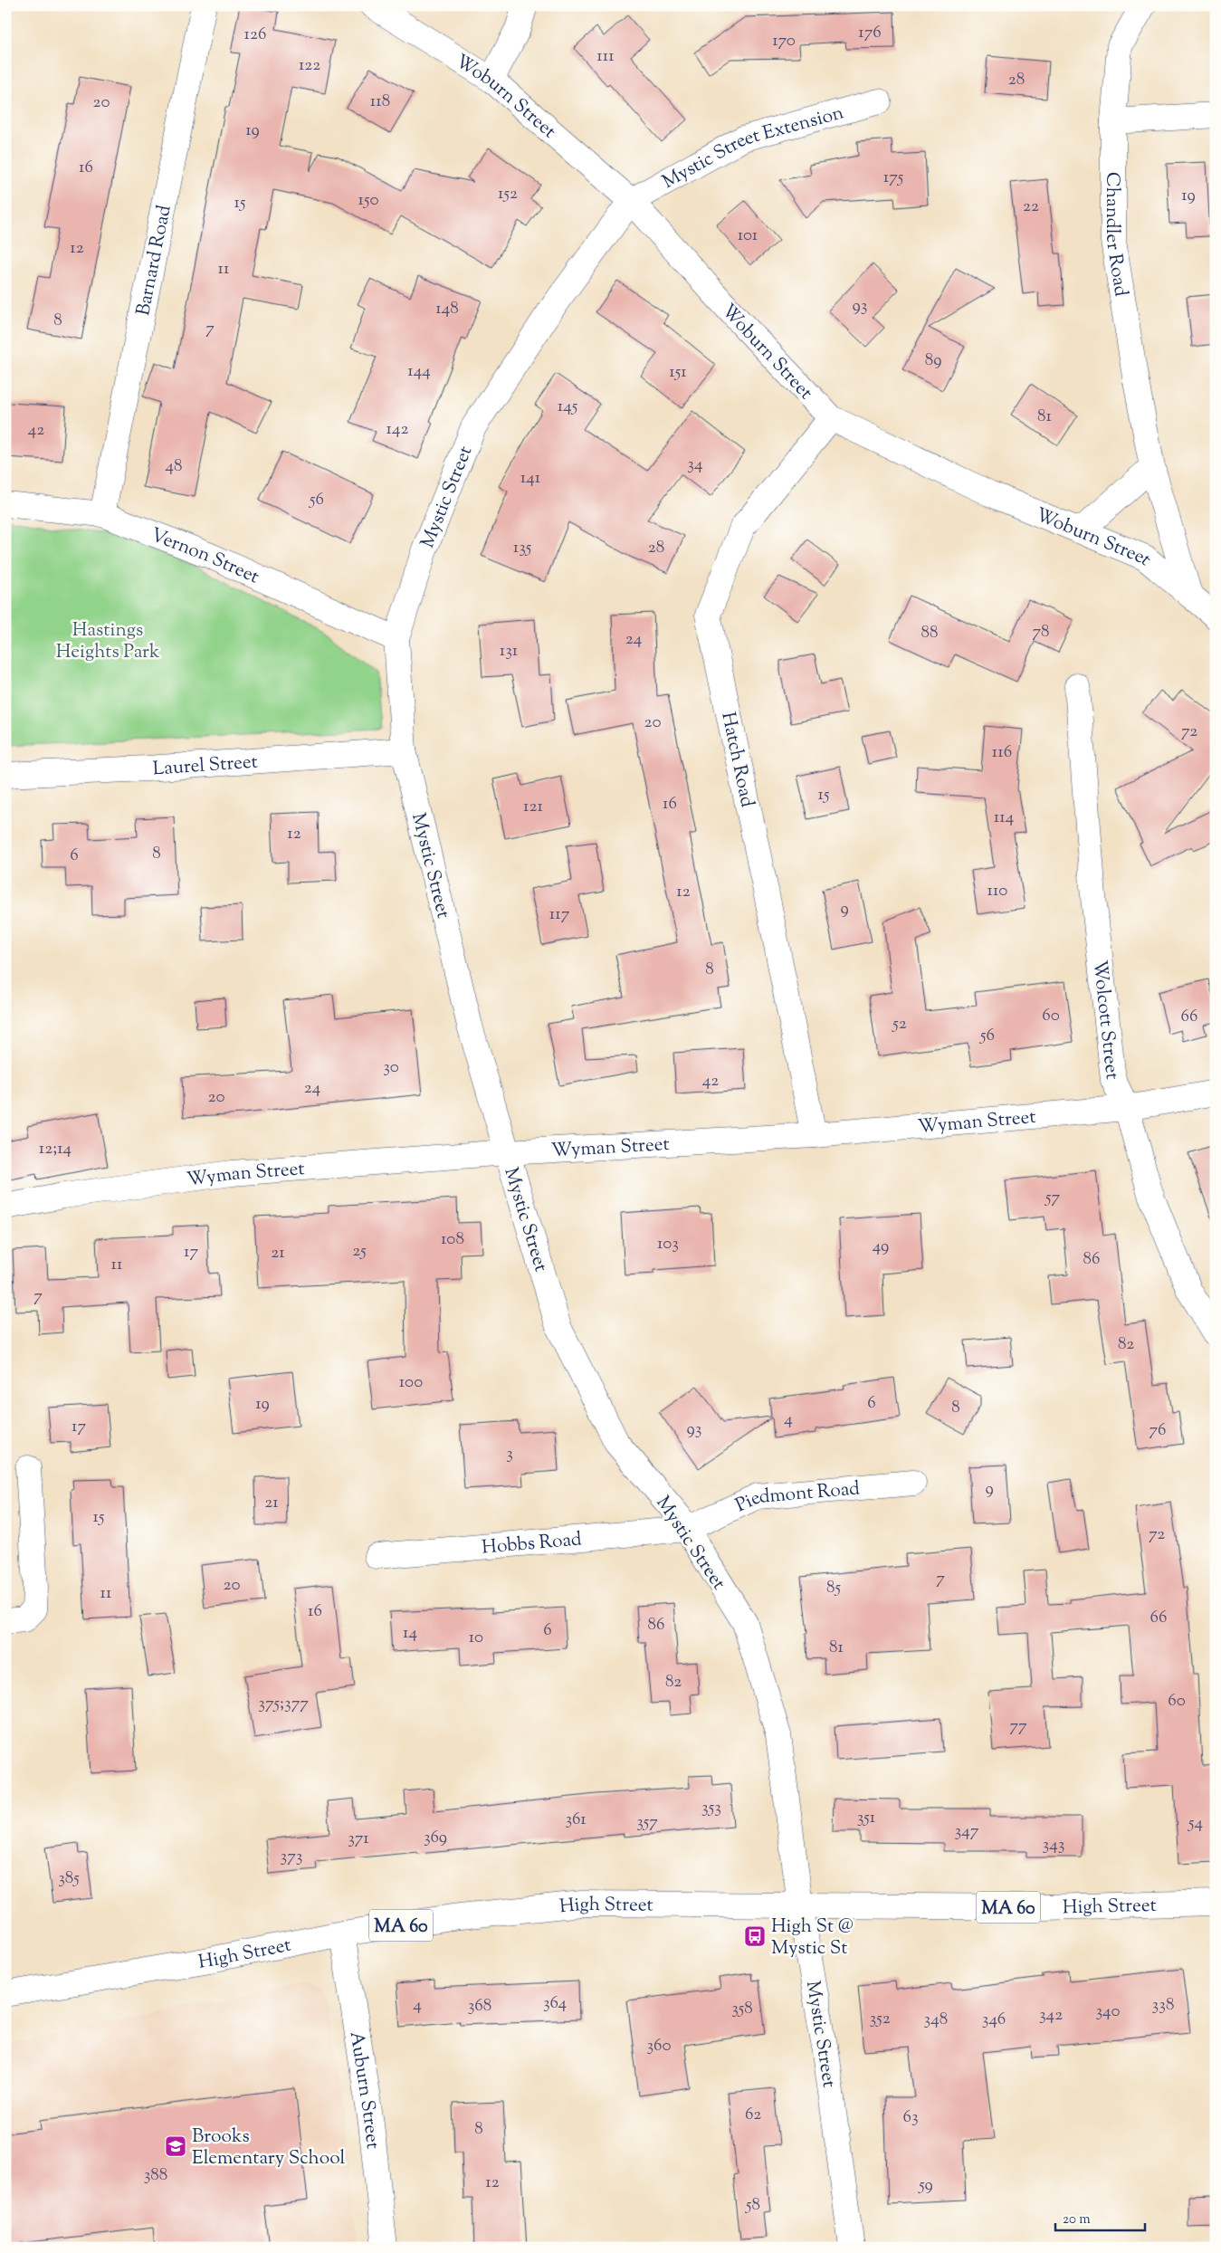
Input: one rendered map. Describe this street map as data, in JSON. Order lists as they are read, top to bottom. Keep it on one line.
{"streets":{"street":["Woburn Street","Mystic Street Extension","Chandler Road","Barnard Road","Mystic Street","Vernon Street","Hatch Road","Laurel Street","Wolcott Street","Wyman Street","Piedmont Road","Hobbs Road","High Street","MA 60","Auburn Street"]},"crossings":[["Woburn Street","Mystic Street Extension"],["Woburn Street","Chandler Road"],["Woburn Street","Mystic Street"],["Woburn Street","Hatch Road"],["Mystic Street Extension","Mystic Street"],["Barnard Road","Vernon Street"],["Mystic Street","Vernon Street"],["Mystic Street","Laurel Street"],["Mystic Street","Wyman Street"],["Mystic Street","Piedmont Road"],["Mystic Street","Hobbs Road"],["Mystic Street","High Street"],["Hatch Road","Wyman Street"],["Wolcott Street","Wyman Street"],["Piedmont Road","Hobbs Road"],["High Street","Auburn Street"]],"parks":["Hastings Heights Park"],"places":{"bus stop":["High St @ Mystic St"],"school or university":["Brooks Elementary School"]},"house_numbers":["176","126","170","111","122","28","118","20","19","16","175","152","19","150","15","22","101","12","11","93","148","8","7","89","144","151","145","81","142","42","34","48","141","56","135","28","78","88","24","131","20","72","116","15","16","121","114","12","8","6","110","12","9","117","8","60","66","52","56","30","42","24","20","12;14","57","108","103","49","25","17","21","86","11","7","82","100","6","19","8","4","17","93","76","3","9","21","15","72","7","20","85","11","16","66","86","6","14","10","81","82","60","375;377","77","353","351","361","357","54","347","369","371","343","373","385","364","4","338","368","358","340","342","352","348","346","360","62","63","8","388","12","59","58"],"scale_bar":"20 m"}
